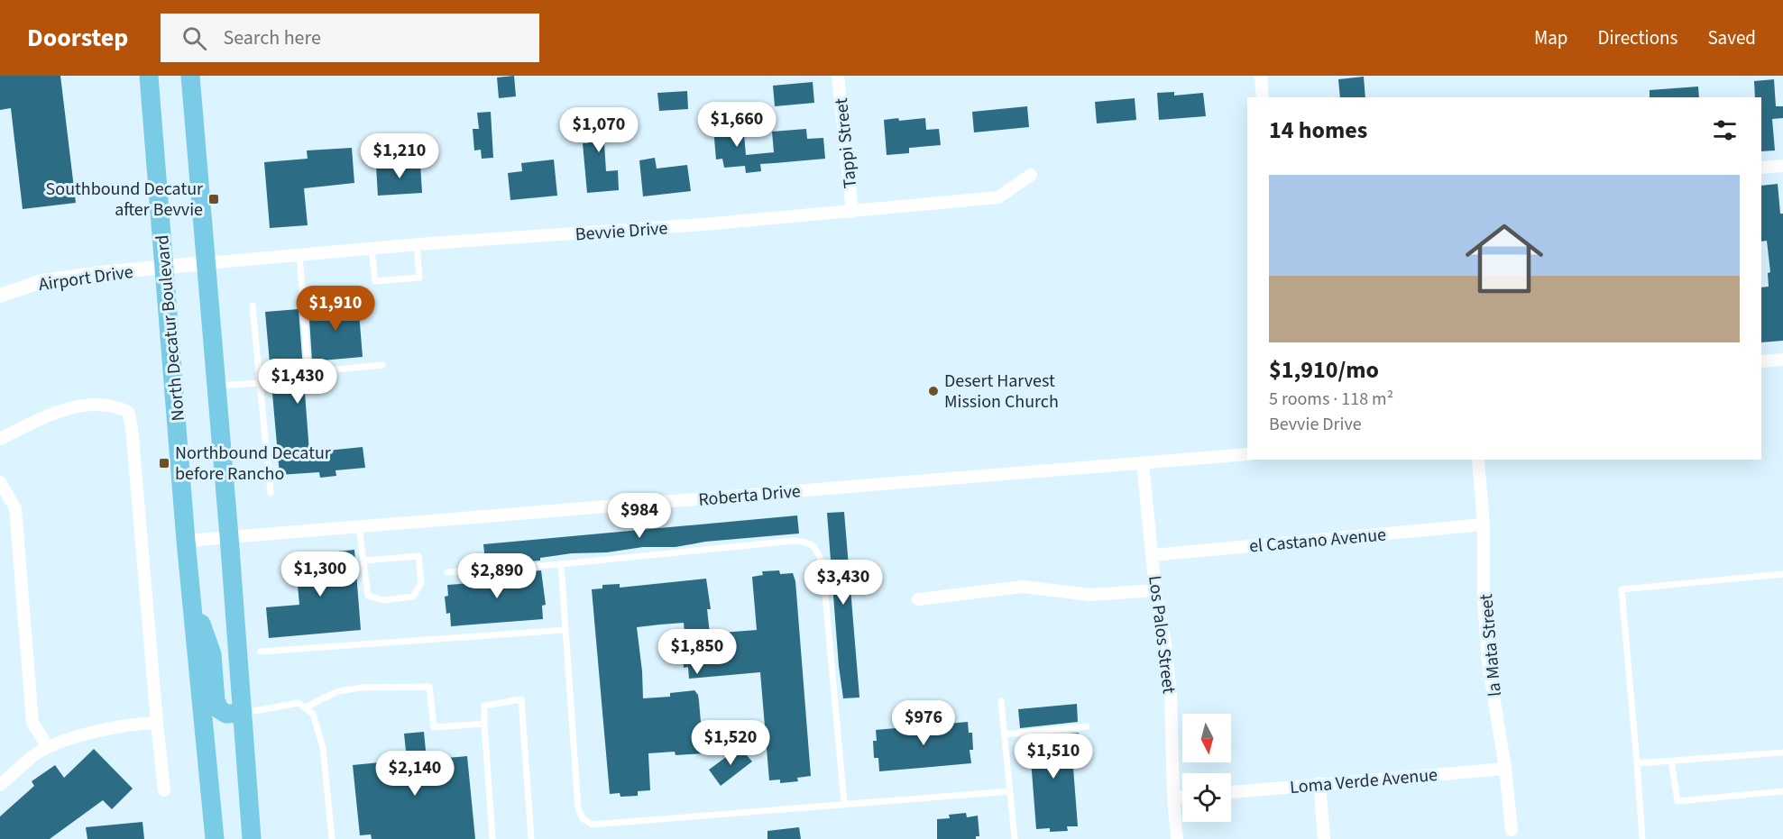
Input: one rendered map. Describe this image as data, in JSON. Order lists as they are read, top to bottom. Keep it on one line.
{"streets":{"main road":["North Decatur Boulevard"],"street":["Tappi Street","Bevvie Drive","Airport Drive","Roberta Drive","el Castano Avenue","Los Palos Street","la Mata Street","Loma Verde Avenue"]},"crossings":[["Tappi Street","Bevvie Drive"],["Bevvie Drive","Airport Drive"],["Airport Drive","North Decatur Boulevard"],["North Decatur Boulevard","Roberta Drive"],["Roberta Drive","Los Palos Street"],["el Castano Avenue","Los Palos Street"],["el Castano Avenue","la Mata Street"],["la Mata Street","Loma Verde Avenue"]],"places":{"transit":["Southbound Decatur after Bevvie","Northbound Decatur before Rancho"],"other":["Desert Harvest Mission Church"]},"north":"bottom","page":{"header":"Doorstep","search":"Search here","nav":["Map","Directions","Saved"],"heading":"14 homes","price":["$1,660","$1,070","$1,210","$1,910","$1,430","$984","$1,300","$2,890","$3,430","$1,850","$976","$1,520","$1,510","$2,140"],"list":[{"name":"$1,910/mo","note":"5 rooms · 118 m² · Bevvie Drive"}]}}
